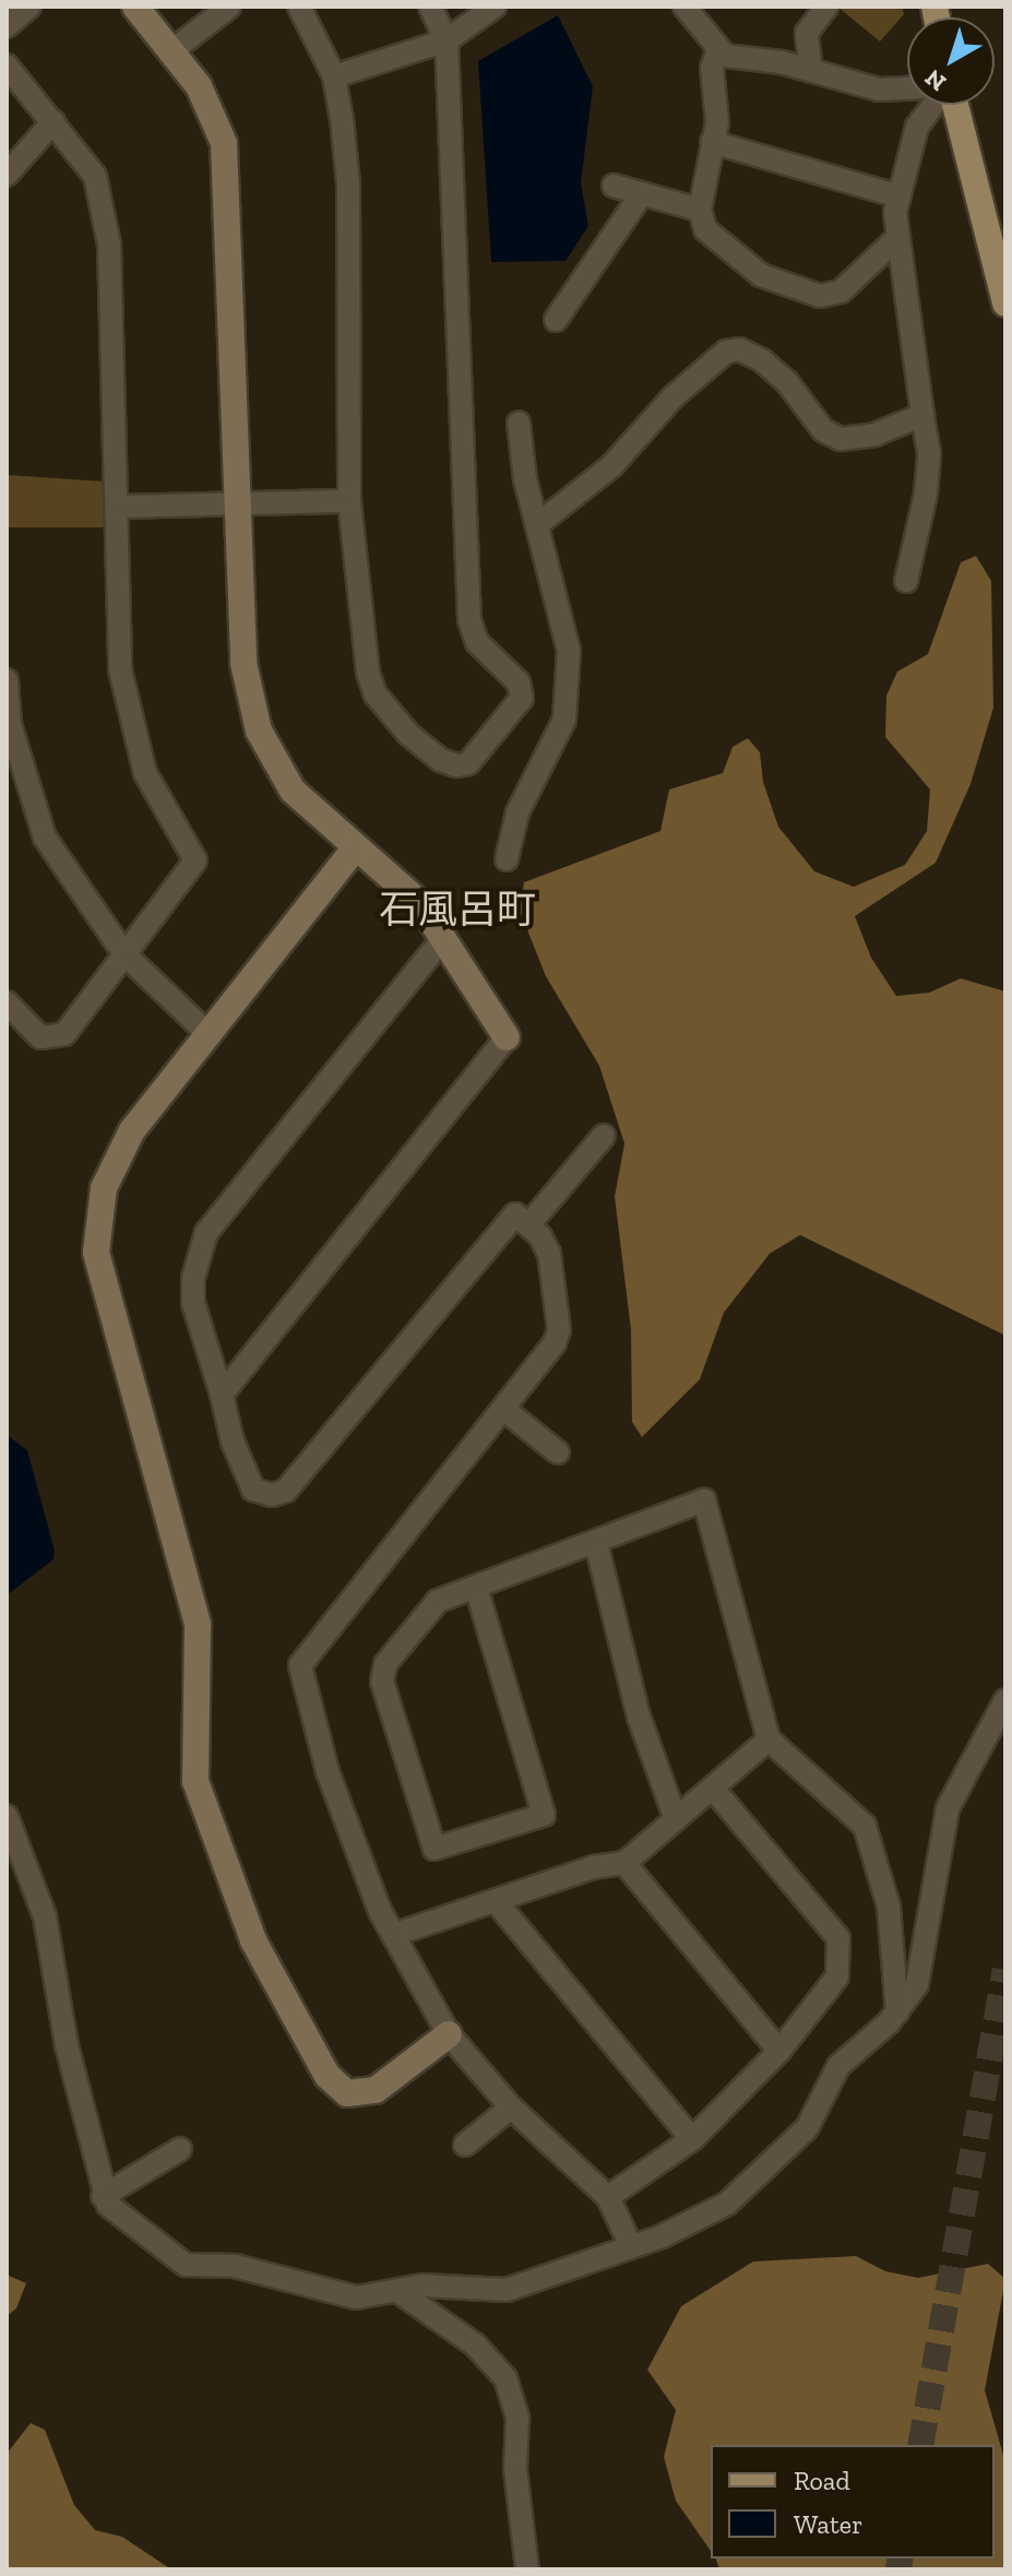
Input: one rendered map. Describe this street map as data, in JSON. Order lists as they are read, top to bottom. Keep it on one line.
{"districts":["石風呂町"],"legend":["Road","Water"],"north":"bottom left"}
